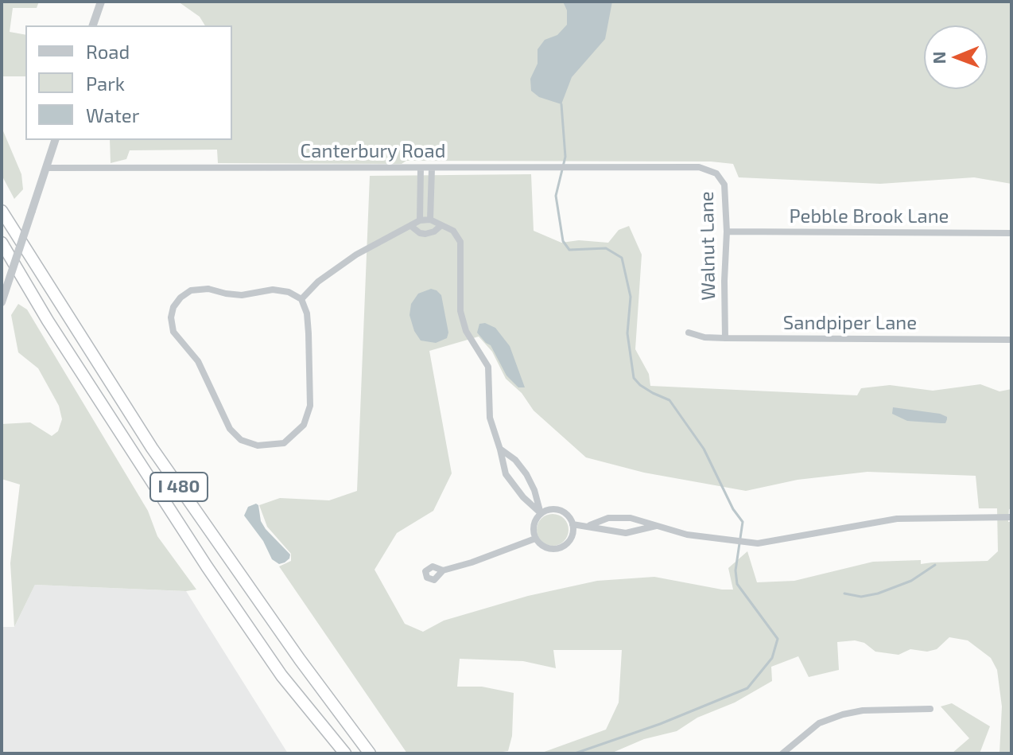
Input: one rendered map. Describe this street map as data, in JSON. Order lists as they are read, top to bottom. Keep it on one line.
{"streets":{"highway":["I 480"],"street":["Canterbury Road","Pebble Brook Lane","Walnut Lane","Sandpiper Lane"]},"crossings":[["Canterbury Road","Walnut Lane"],["Pebble Brook Lane","Walnut Lane"],["Walnut Lane","Sandpiper Lane"]],"legend":["Road","Park","Water"],"north":"left"}
